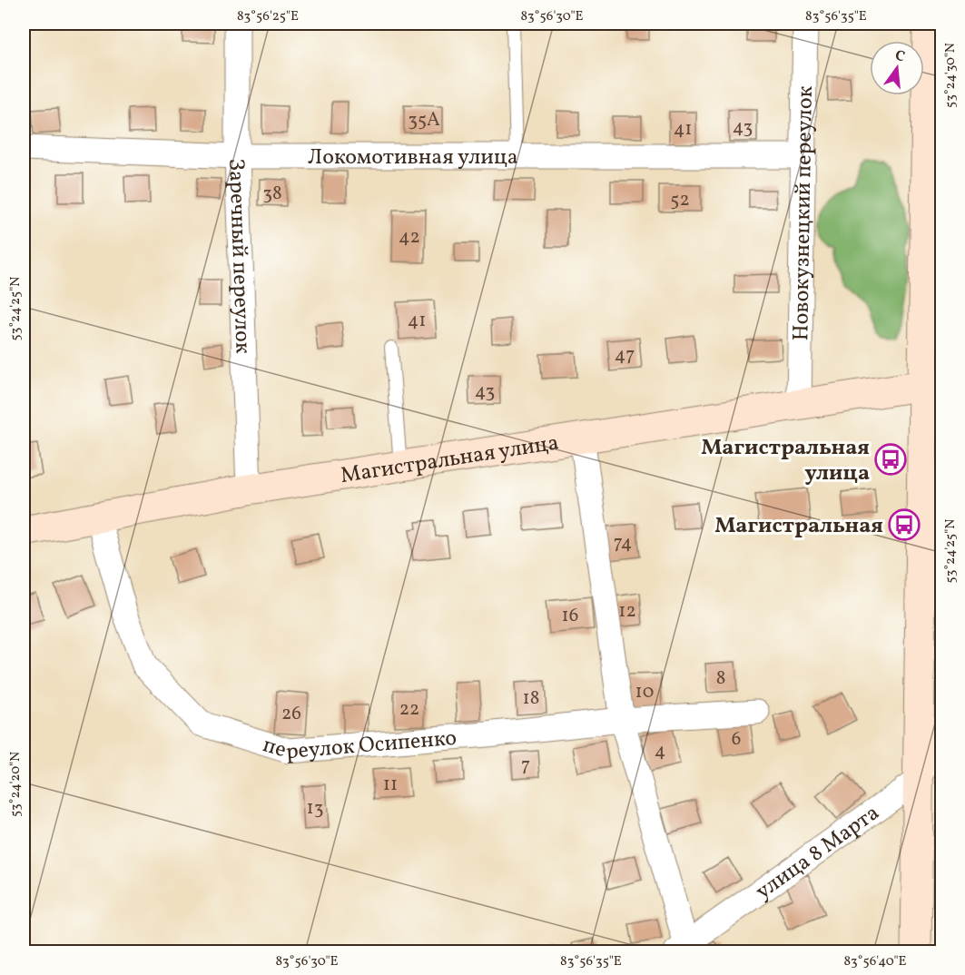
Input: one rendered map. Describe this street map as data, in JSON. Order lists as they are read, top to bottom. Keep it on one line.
{"streets":{"street":["Локомотивная улица","Новокузнецкий переулок","Заречный переулок","Магистральная улица","переулок Осипенко","улица 8 Марта"]},"crossings":[["Локомотивная улица","Новокузнецкий переулок"],["Локомотивная улица","Заречный переулок"],["Новокузнецкий переулок","Магистральная улица"],["Заречный переулок","Магистральная улица"],["Магистральная улица","переулок Осипенко"]],"places":{"bus stop":["Магистральная улица","Магистральная"]},"house_numbers":["35А","43","41","38","52","42","41","47","43","74","12","16","8","10","18","22","26","6","4","7","11","13"],"north":"top","coordinates":["83°56'25\"E","83°56'30\"E","83°56'35\"E","53°24'30\"N","53°24'25\"N","53°24'20\"N","83°56'40\"E"]}
